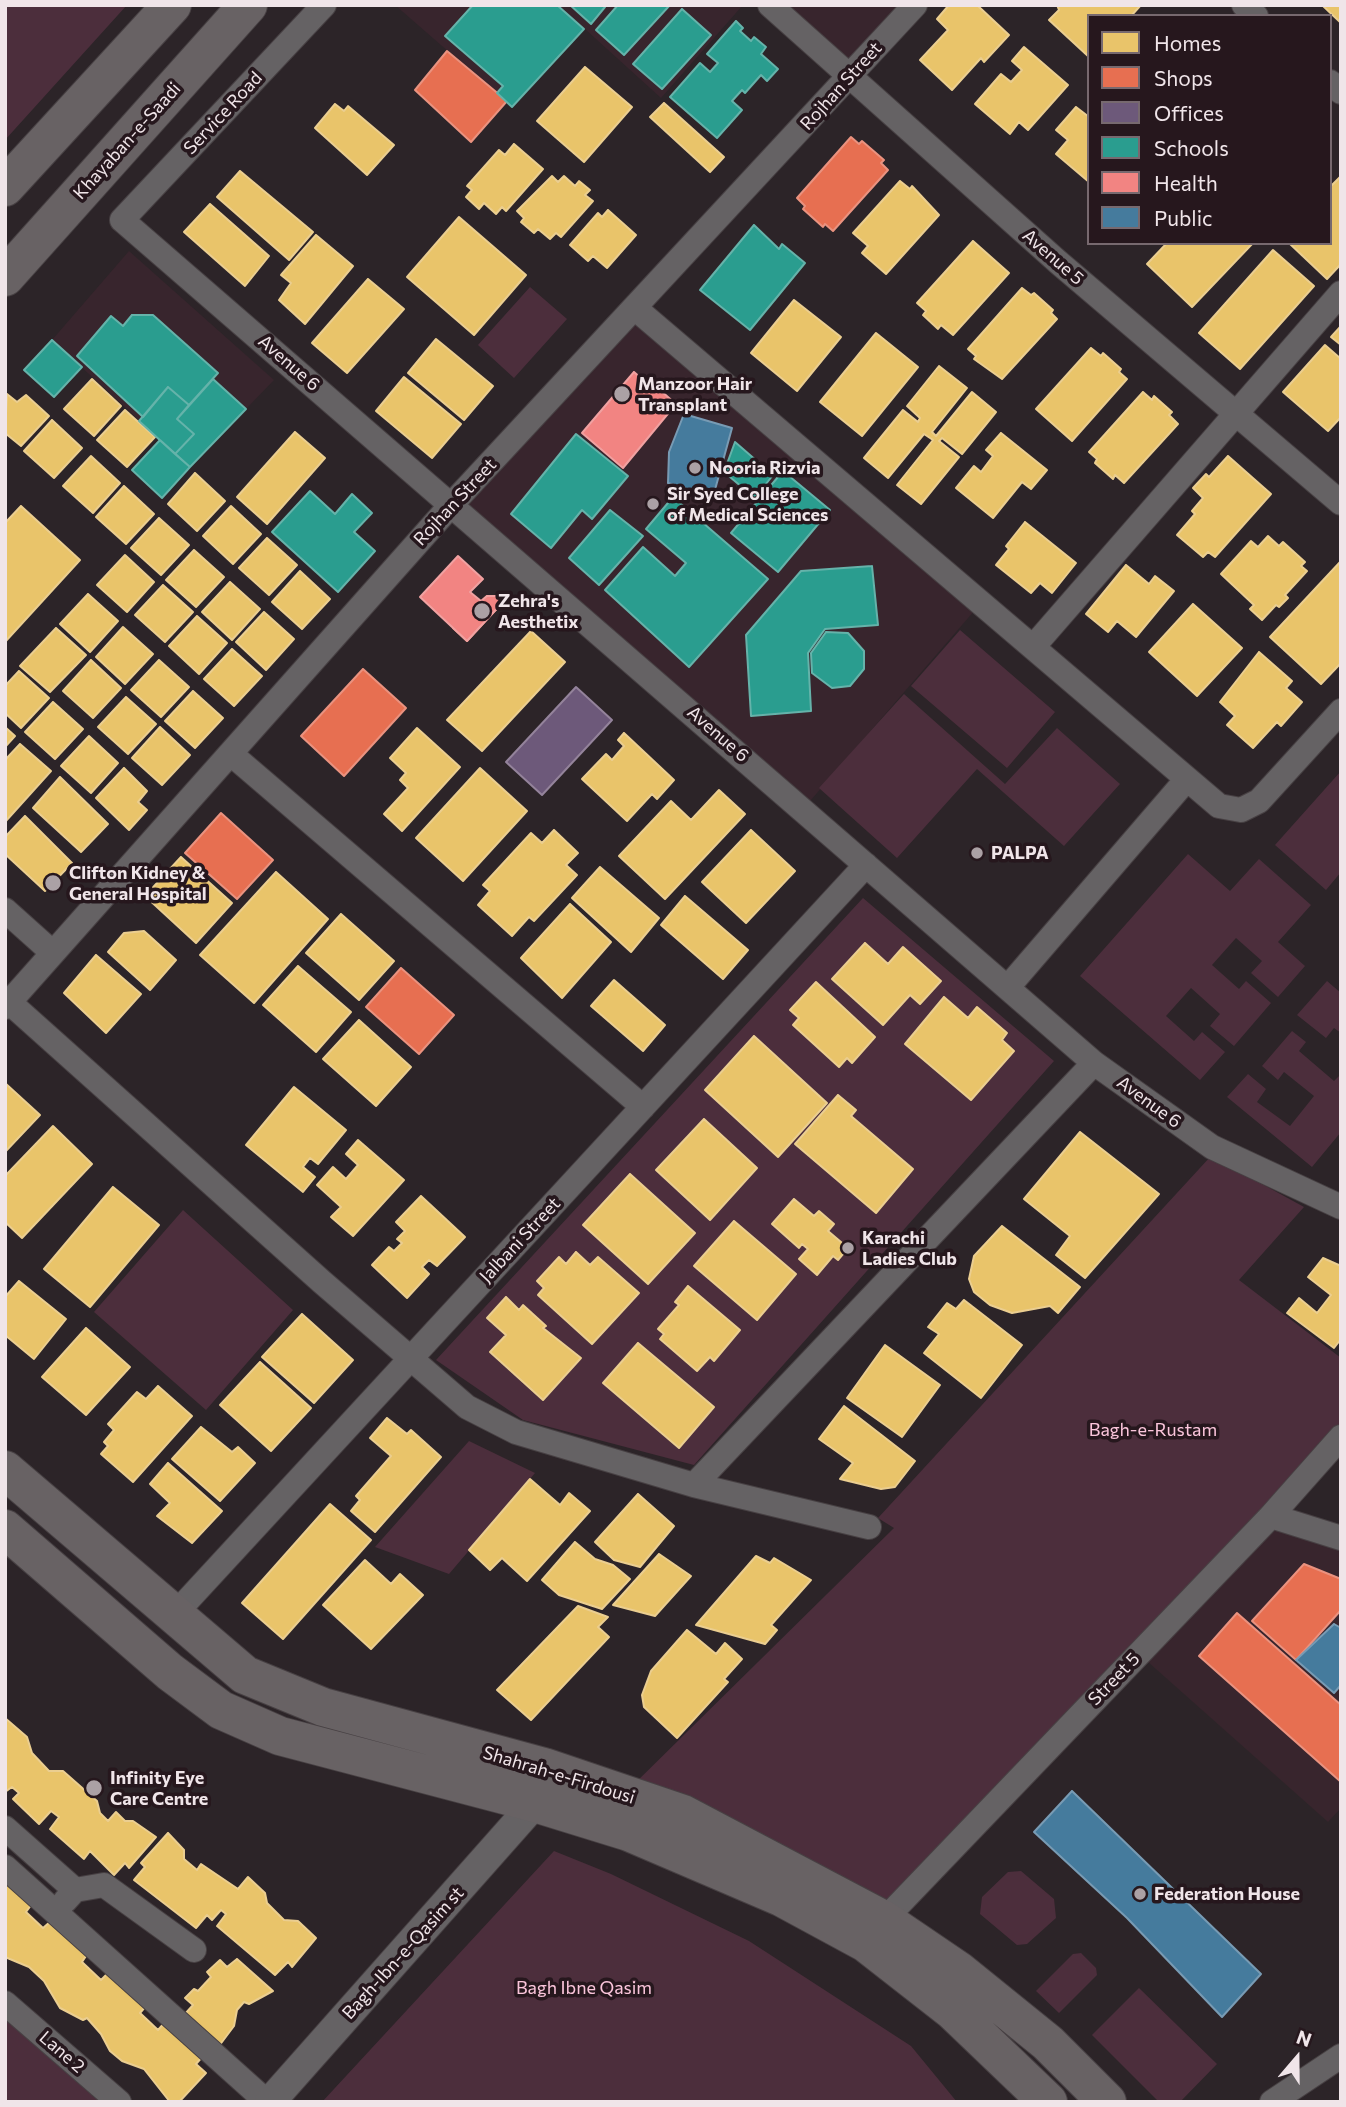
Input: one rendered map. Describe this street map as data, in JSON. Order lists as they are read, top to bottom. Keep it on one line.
{"streets":{"main road":["Khayaban-e-Saadi","Shahrah-e-Firdousi"],"street":["Rojhan Street","Service Road","Avenue 5","Avenue 6","Jalbani Street","Street 5","Bagh-Ibn-e-Qasim st","Lane 2"]},"crossings":[["Rojhan Street","Avenue 5"],["Rojhan Street","Avenue 6"],["Service Road","Avenue 6"],["Avenue 6","Jalbani Street"],["Jalbani Street","Shahrah-e-Firdousi"],["Street 5","Shahrah-e-Firdousi"],["Shahrah-e-Firdousi","Bagh-Ibn-e-Qasim st"]],"parks":["Bagh-e-Rustam","Bagh Ibne Qasim"],"places":["Manzoor Hair Transplant","Nooria Rizvia","Sir Syed College of Medical Sciences","Zehra's Aesthetix","PALPA","Clifton Kidney & General Hospital","Karachi Ladies Club","Infinity Eye Care Centre","Federation House"],"legend":["Homes","Shops","Offices","Schools","Health","Public"],"north":"top"}
